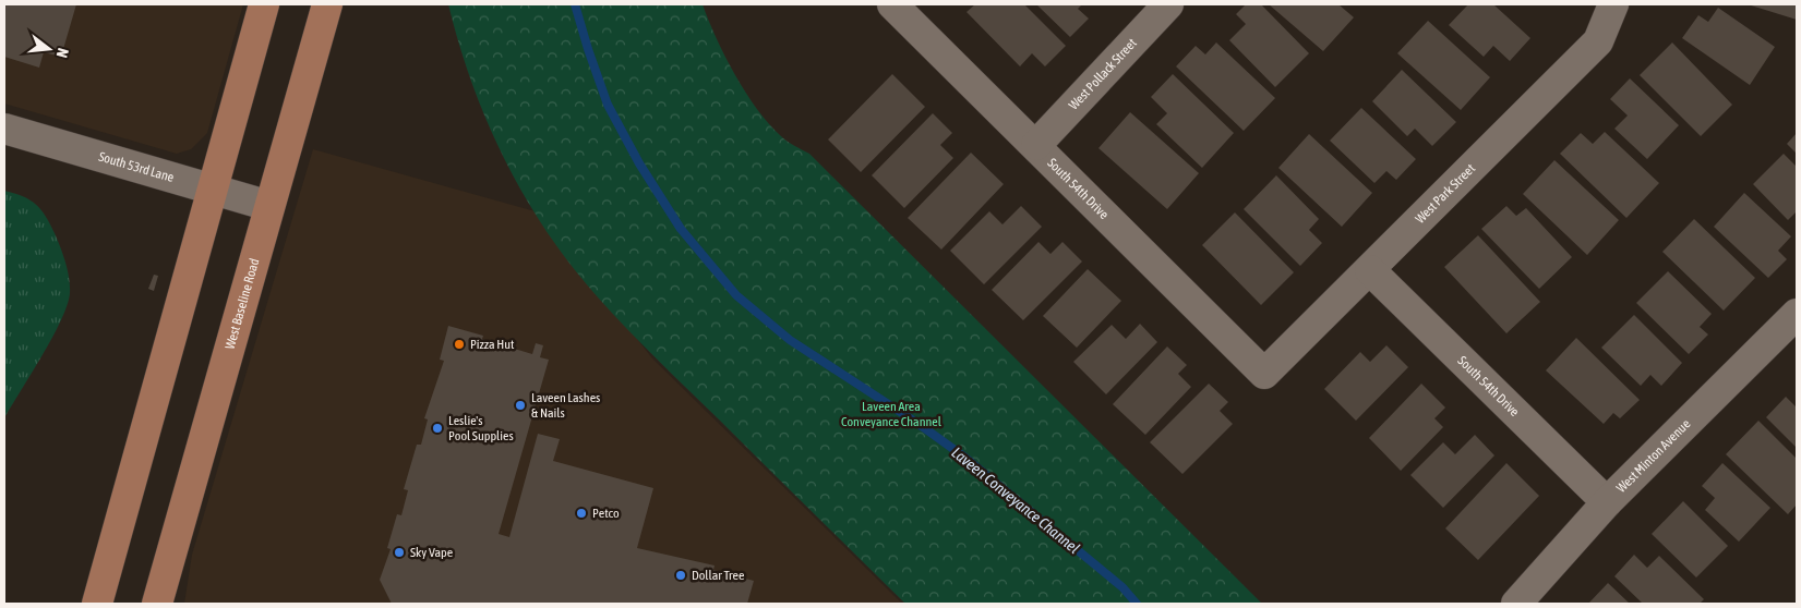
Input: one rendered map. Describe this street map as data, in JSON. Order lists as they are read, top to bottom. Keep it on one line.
{"streets":{"main road":["West Baseline Road"],"street":["West Pollack Street","South 53rd Lane","South 54th Drive","West Park Street","West Minton Avenue"]},"crossings":[["West Pollack Street","South 54th Drive"],["South 53rd Lane","West Baseline Road"],["South 54th Drive","West Park Street"],["South 54th Drive","West Minton Avenue"]],"water":["Laveen Conveyance Channel"],"parks":["Laveen Area Conveyance Channel"],"places":["Pizza Hut","Laveen Lashes & Nails","Leslie's Pool Supplies","Petco","Sky Vape","Dollar Tree"],"north":"right"}
